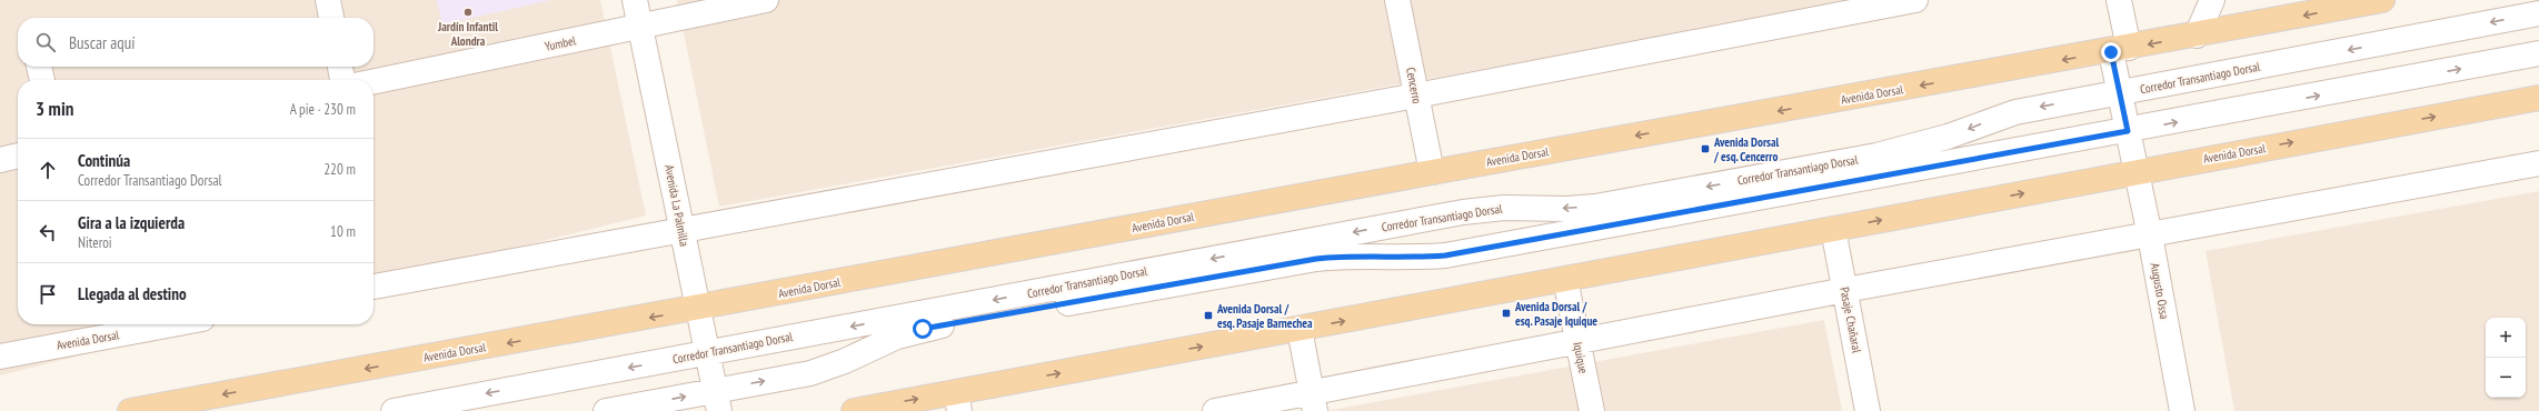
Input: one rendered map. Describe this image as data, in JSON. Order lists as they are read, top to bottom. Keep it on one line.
{"streets":{"main road":["Avenida Dorsal"],"street":["Yumbel","Corredor Transantiago Dorsal","Cencerro","Avenida La Palmilla","Augusto Ossa","Pasaje Chañaral","Iquique"]},"crossings":[["Yumbel","Avenida La Palmilla"],["Corredor Transantiago Dorsal","Avenida La Palmilla"],["Corredor Transantiago Dorsal","Augusto Ossa"],["Cencerro","Avenida Dorsal"],["Avenida Dorsal","Avenida La Palmilla"],["Avenida Dorsal","Augusto Ossa"],["Avenida Dorsal","Pasaje Chañaral"],["Avenida Dorsal","Iquique"]],"places":{"other":["Jardín Infantil Alondra"],"transit":["Avenida Dorsal / esq. Cencerro","Avenida Dorsal / esq. Pasaje Iquique","Avenida Dorsal / esq. Pasaje Barnechea"]},"page":{"search":"Buscar aquí","heading":["3 min","A pie · 230 m"],"list":[["Continúa","Corredor Transantiago Dorsal","220 m"],["Gira a la izquierda","Niteroi","10 m"],"Llegada al destino"],"map_buttons":["+","−"]}}
